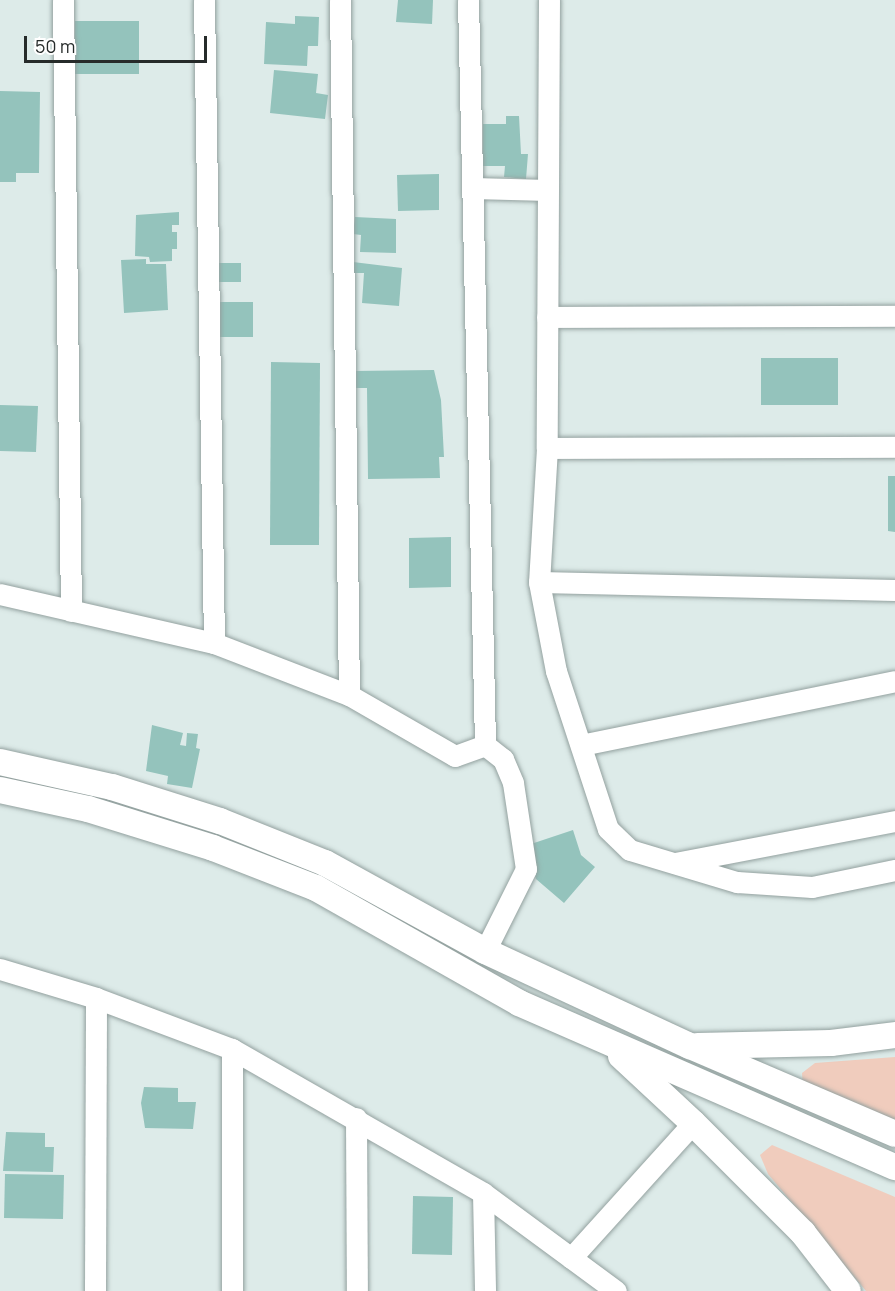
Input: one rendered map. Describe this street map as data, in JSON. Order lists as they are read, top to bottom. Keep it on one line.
{"scale_bar":"50 m"}
